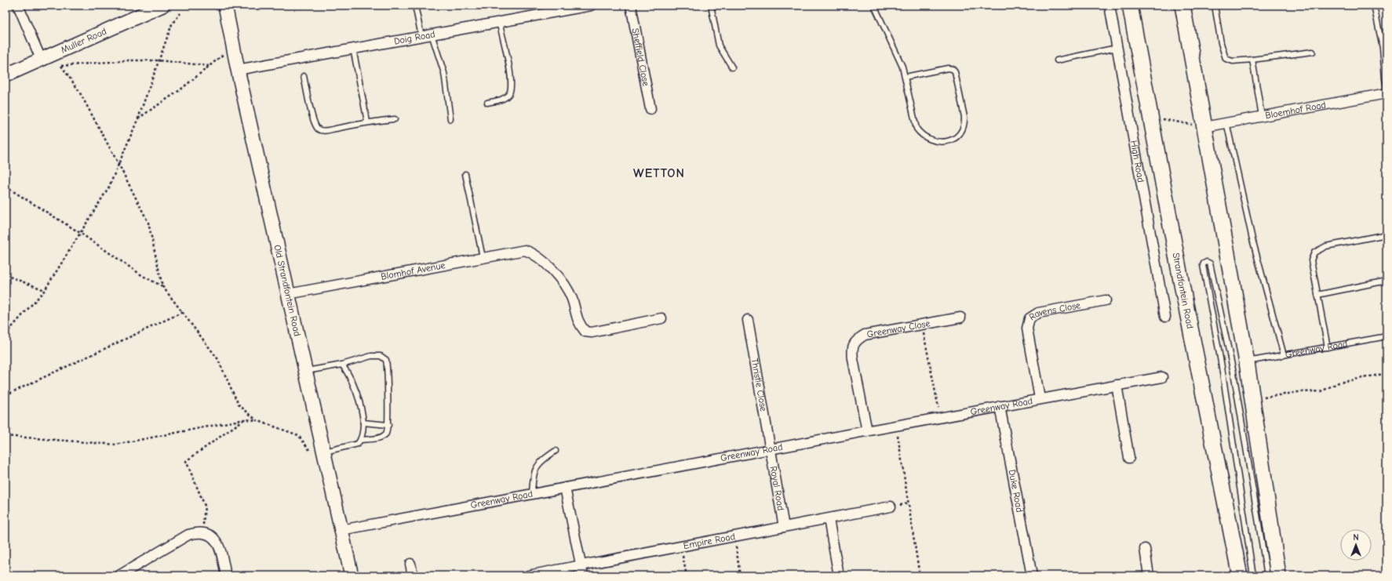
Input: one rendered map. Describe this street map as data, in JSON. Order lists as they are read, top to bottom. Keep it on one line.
{"streets":{"main road":["Strandfontein Road"],"street":["Doig Road","Muller Road","Sheffield Close","Bloemhof Road","High Road","Blomhof Avenue","Old Strandfontein Road","Ravens Close","Greenway Close","Greenway Road","Thristle Close","Royal Road","Duke Road","Empire Road"]},"crossings":[["Doig Road","Old Strandfontein Road"],["Blomhof Avenue","Old Strandfontein Road"],["Old Strandfontein Road","Greenway Road"],["Ravens Close","Greenway Road"],["Greenway Close","Greenway Road"],["Greenway Road","Thristle Close"],["Greenway Road","Royal Road"],["Greenway Road","Duke Road"],["Thristle Close","Royal Road"],["Royal Road","Empire Road"]],"districts":["WETTON"],"north":"top"}
